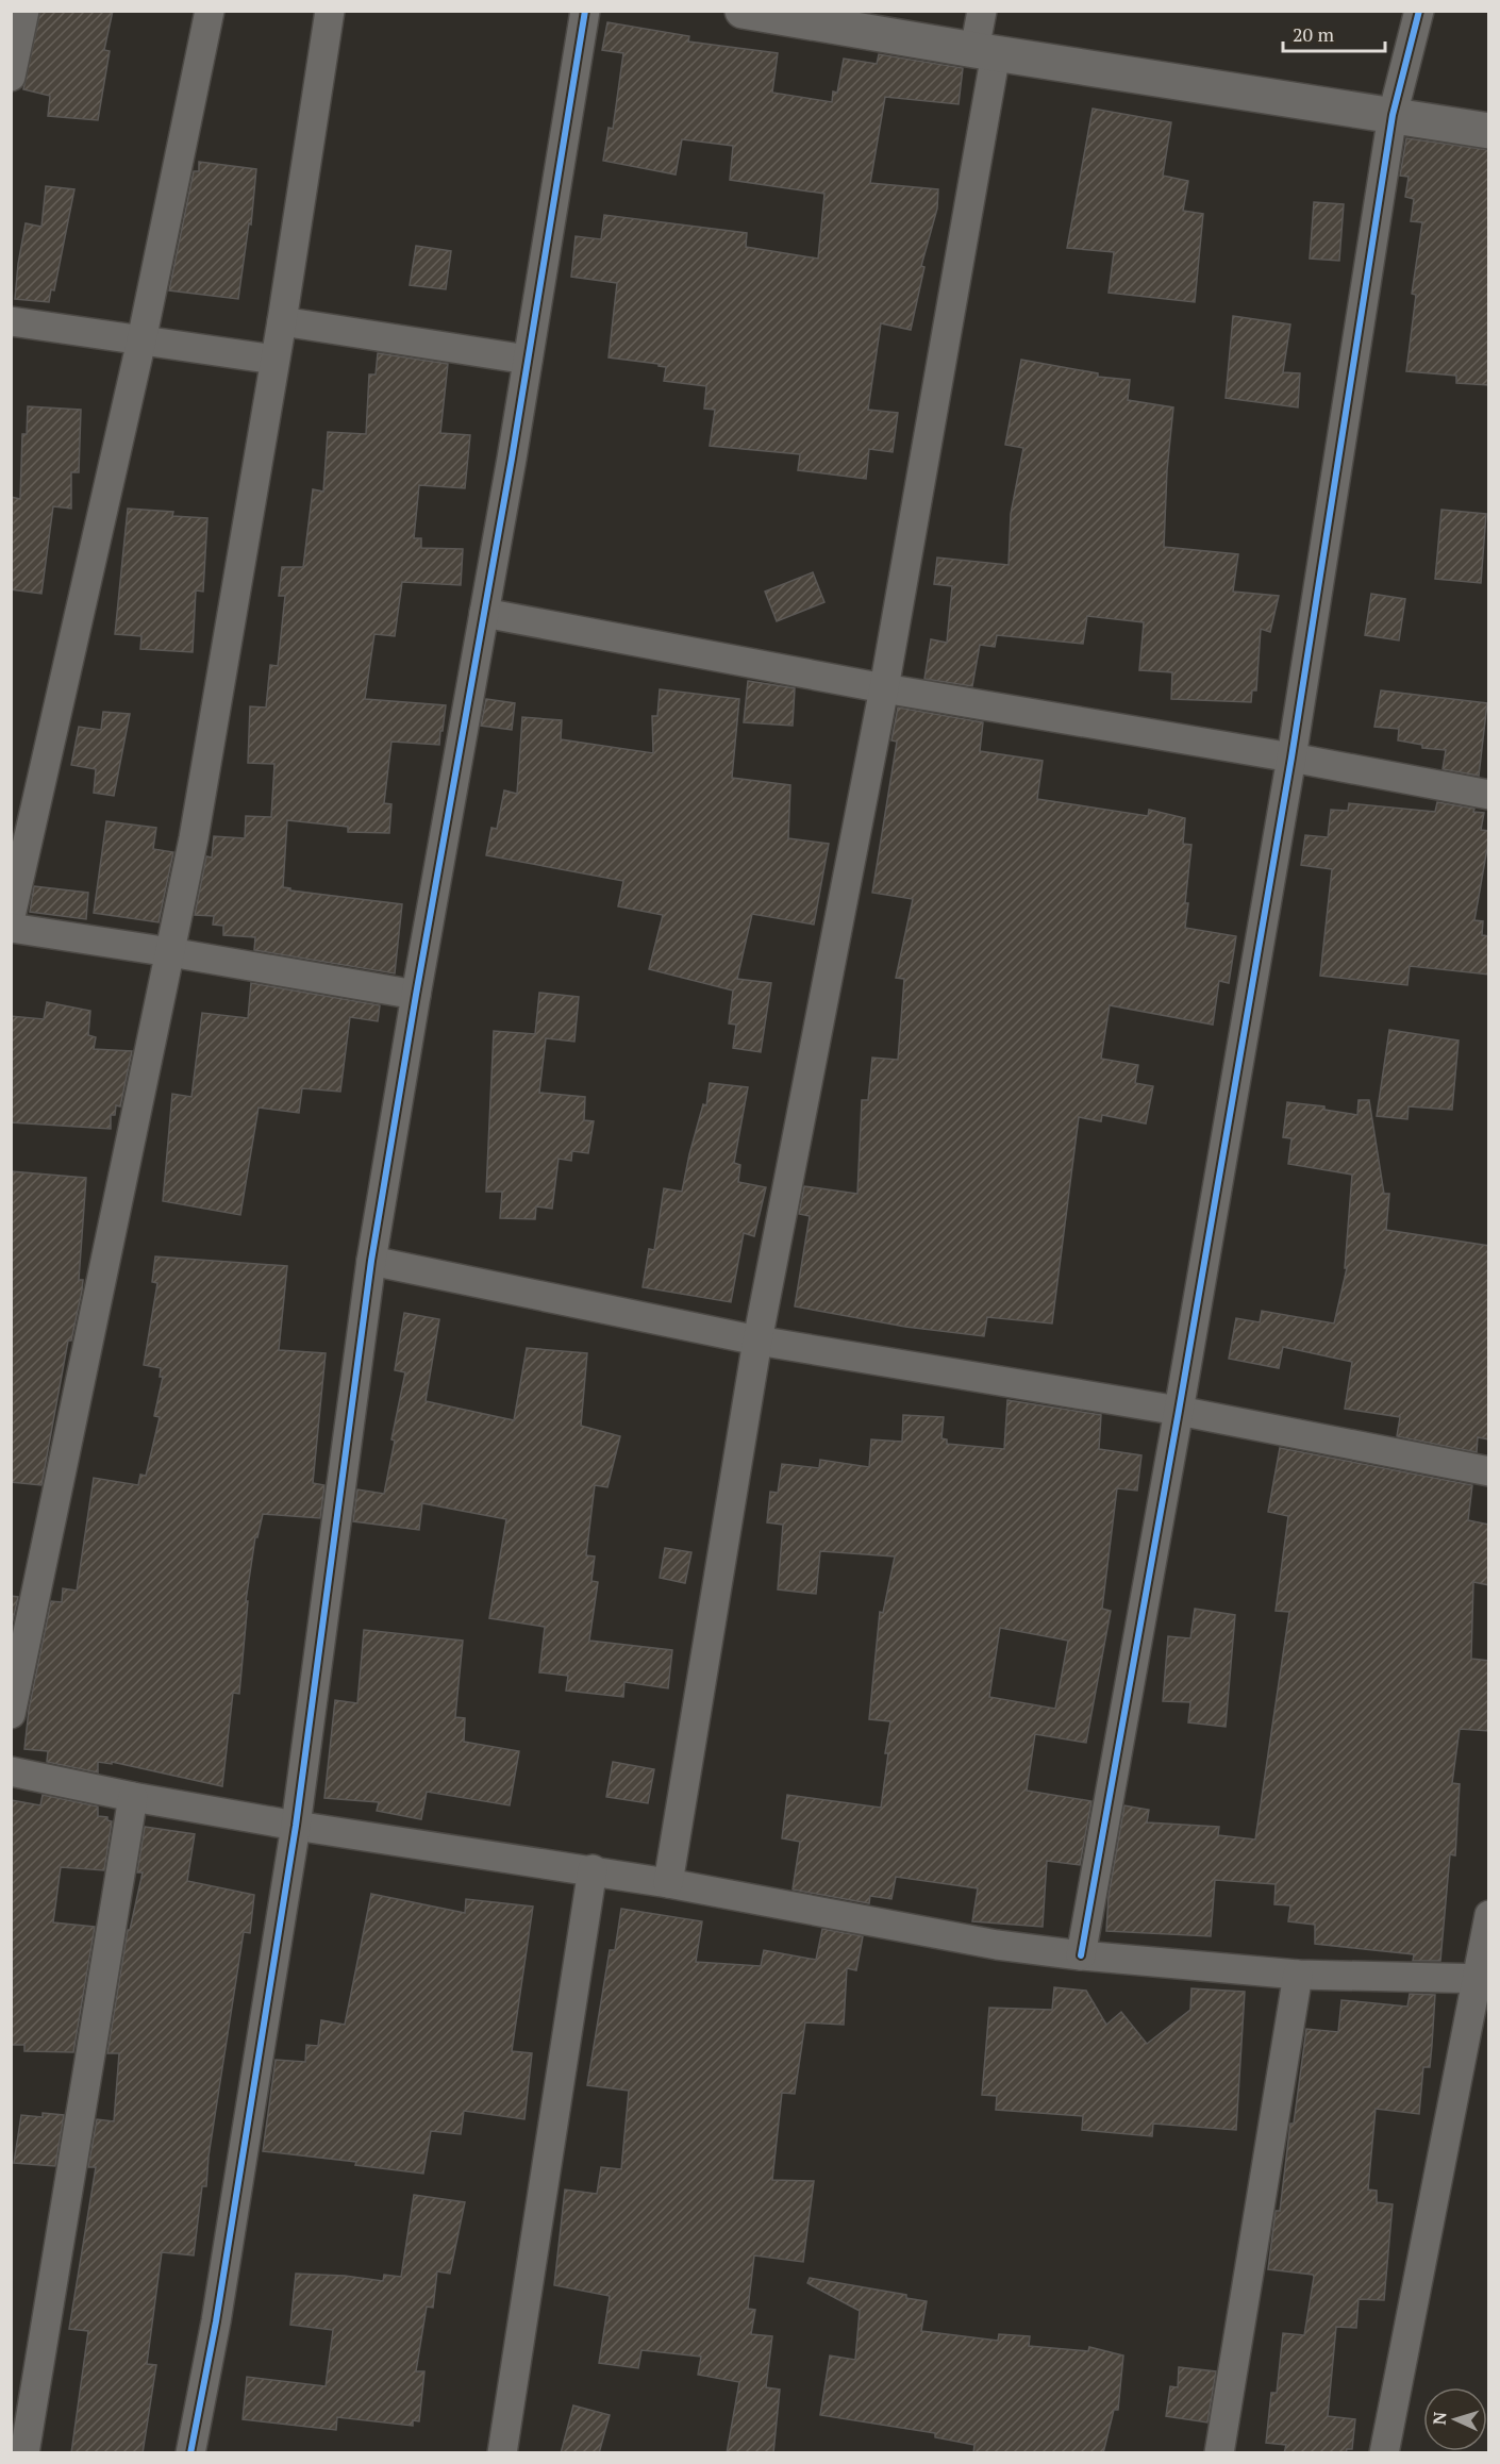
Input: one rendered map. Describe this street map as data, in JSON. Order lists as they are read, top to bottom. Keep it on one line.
{"scale_bar":"20 m","north":"left"}
